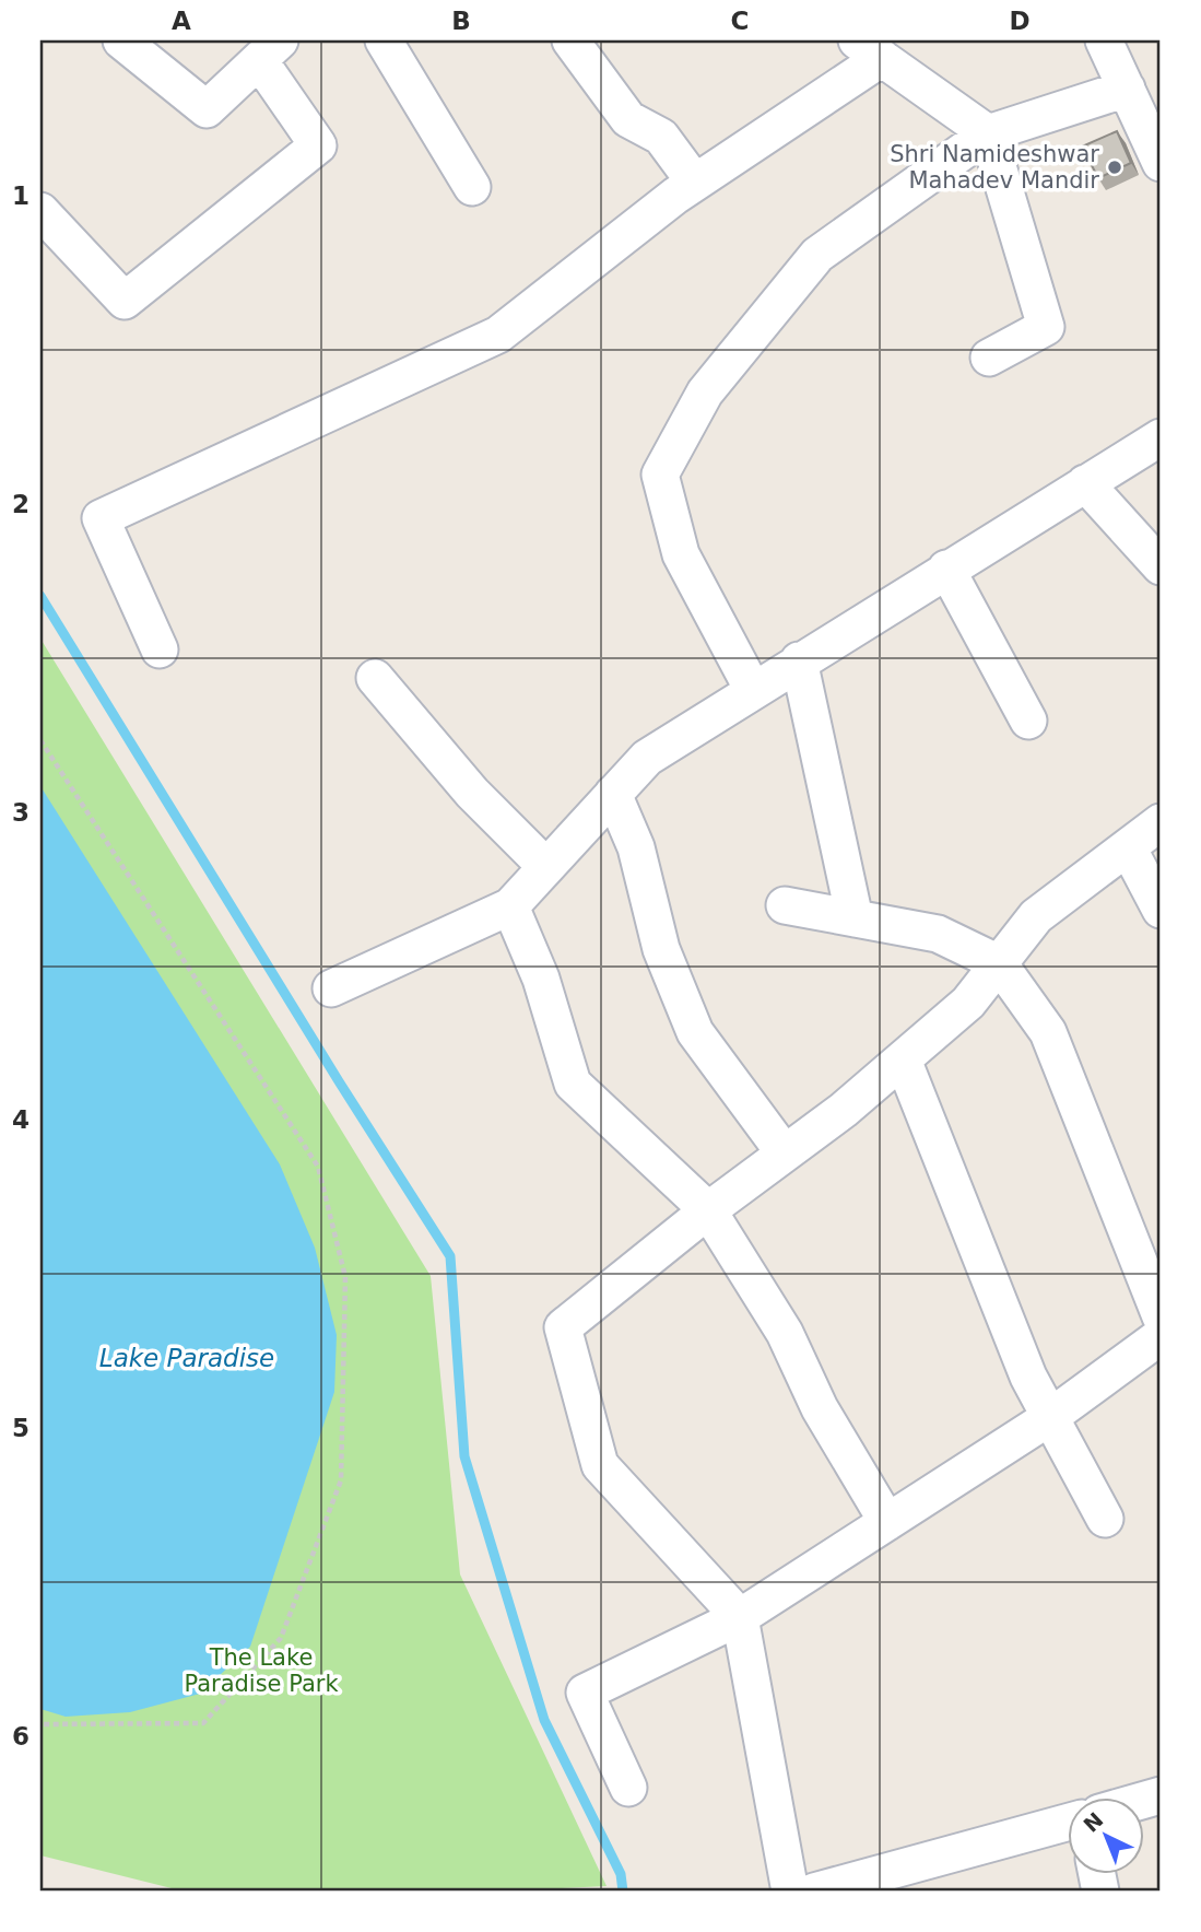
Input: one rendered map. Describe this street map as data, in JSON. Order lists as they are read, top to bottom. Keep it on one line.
{"water":["Lake Paradise"],"parks":["The Lake Paradise Park"],"places":["Shri Namideshwar Mahadev Mandir"],"north":"top left","grid":{"columns":["A","B","C","D"],"rows":["1","2","3","4","5","6"]}}
